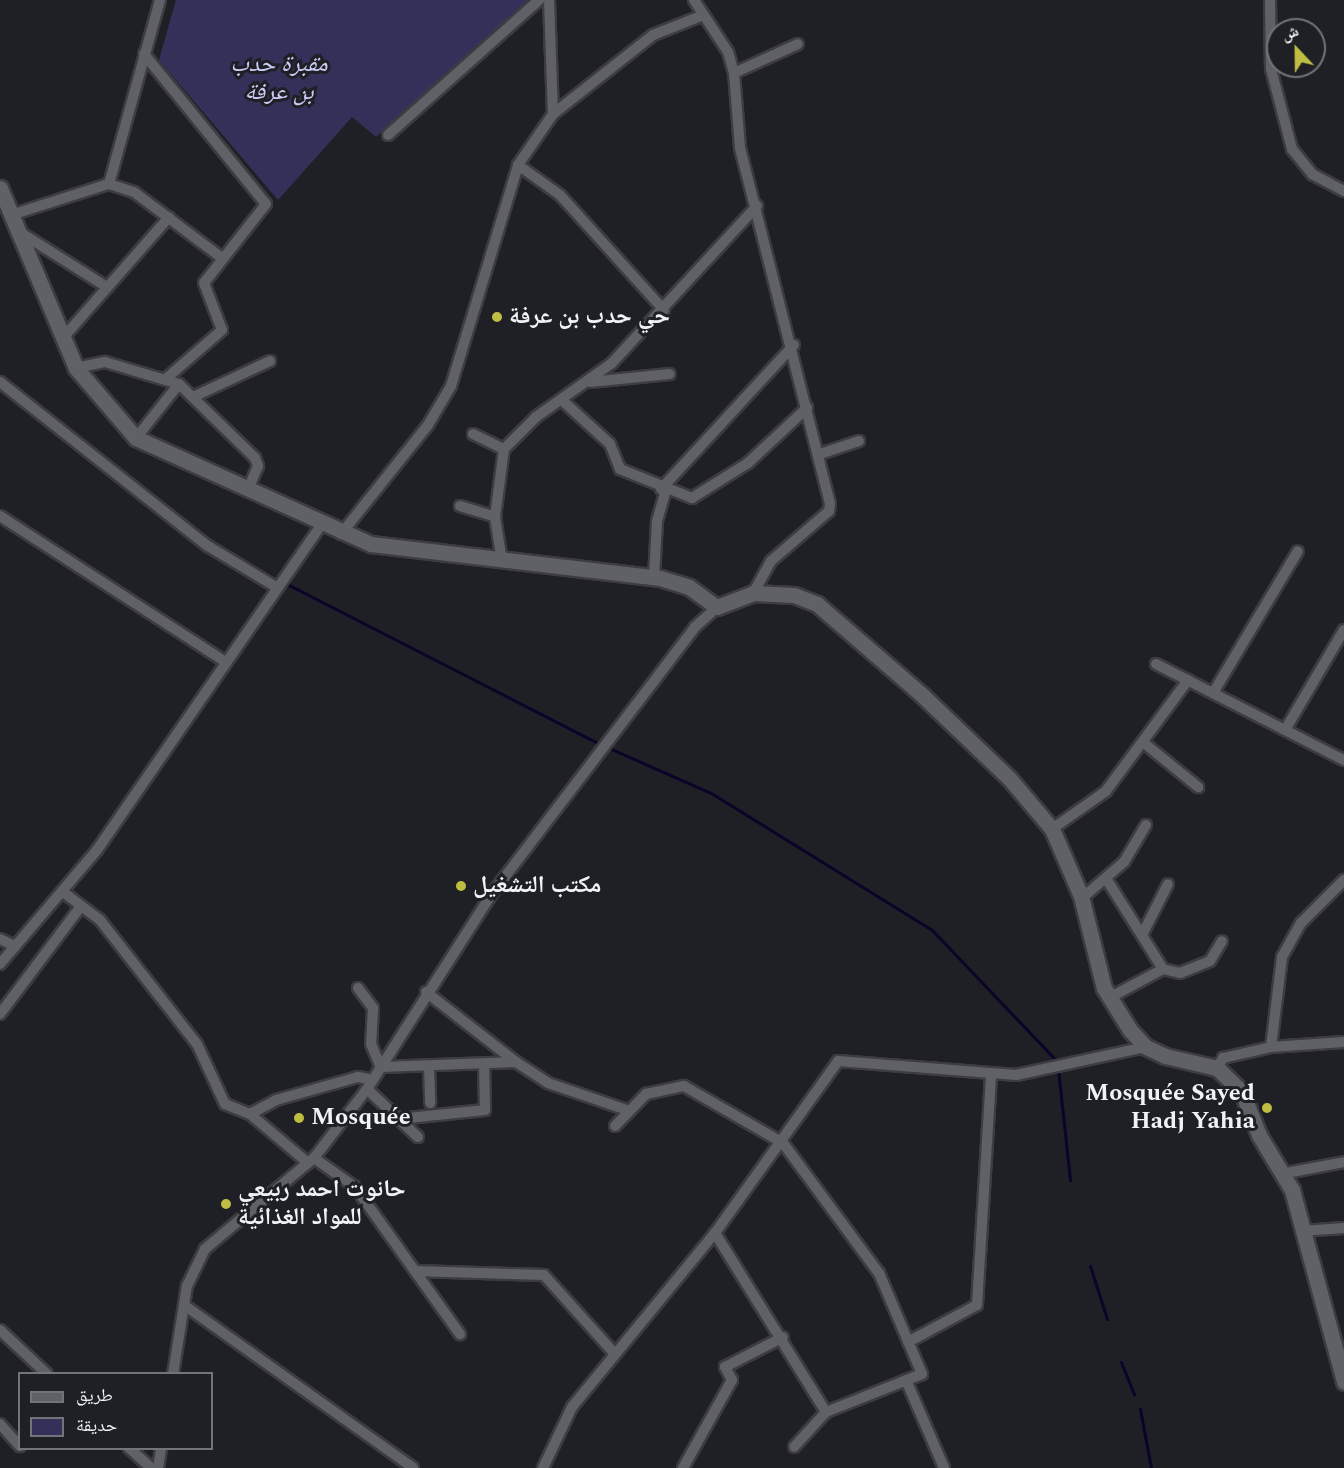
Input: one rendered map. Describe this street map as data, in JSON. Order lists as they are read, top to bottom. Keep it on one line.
{"parks":["مقبرة حدب بن عرفة"],"places":["حي حدب بن عرفة","مكتب التشغيل","Mosquée Sayed Hadj Yahia","Mosquée","حانوت احمد ربيعي للمواد الغذائية"],"legend":["طريق","حديقة"],"north":"top"}
